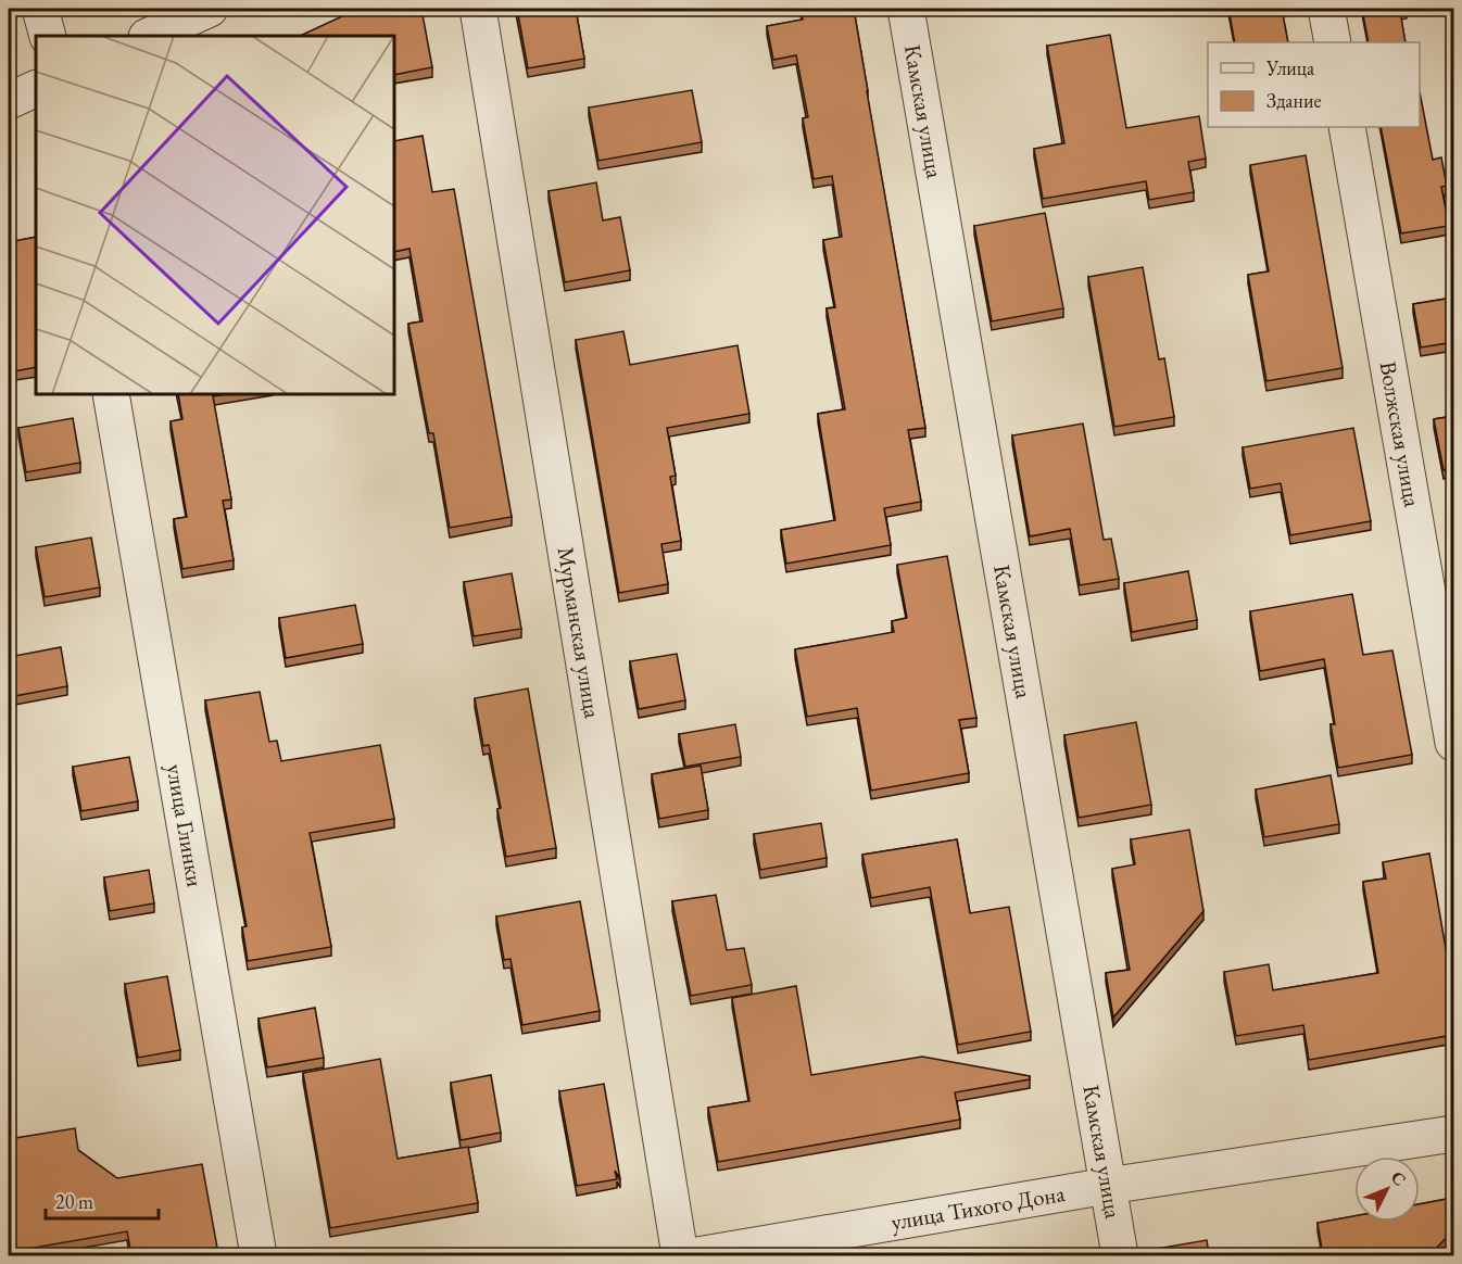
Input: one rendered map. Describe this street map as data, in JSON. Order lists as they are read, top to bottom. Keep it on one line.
{"streets":{"street":["Камская улица","Волжская улица","Мурманская улица","улица Глинки","улица Тихого Дона"]},"crossings":[["Камская улица","улица Тихого Дона"]],"legend":["Улица","Здание"],"scale_bar":"20 m","north":"top right"}
